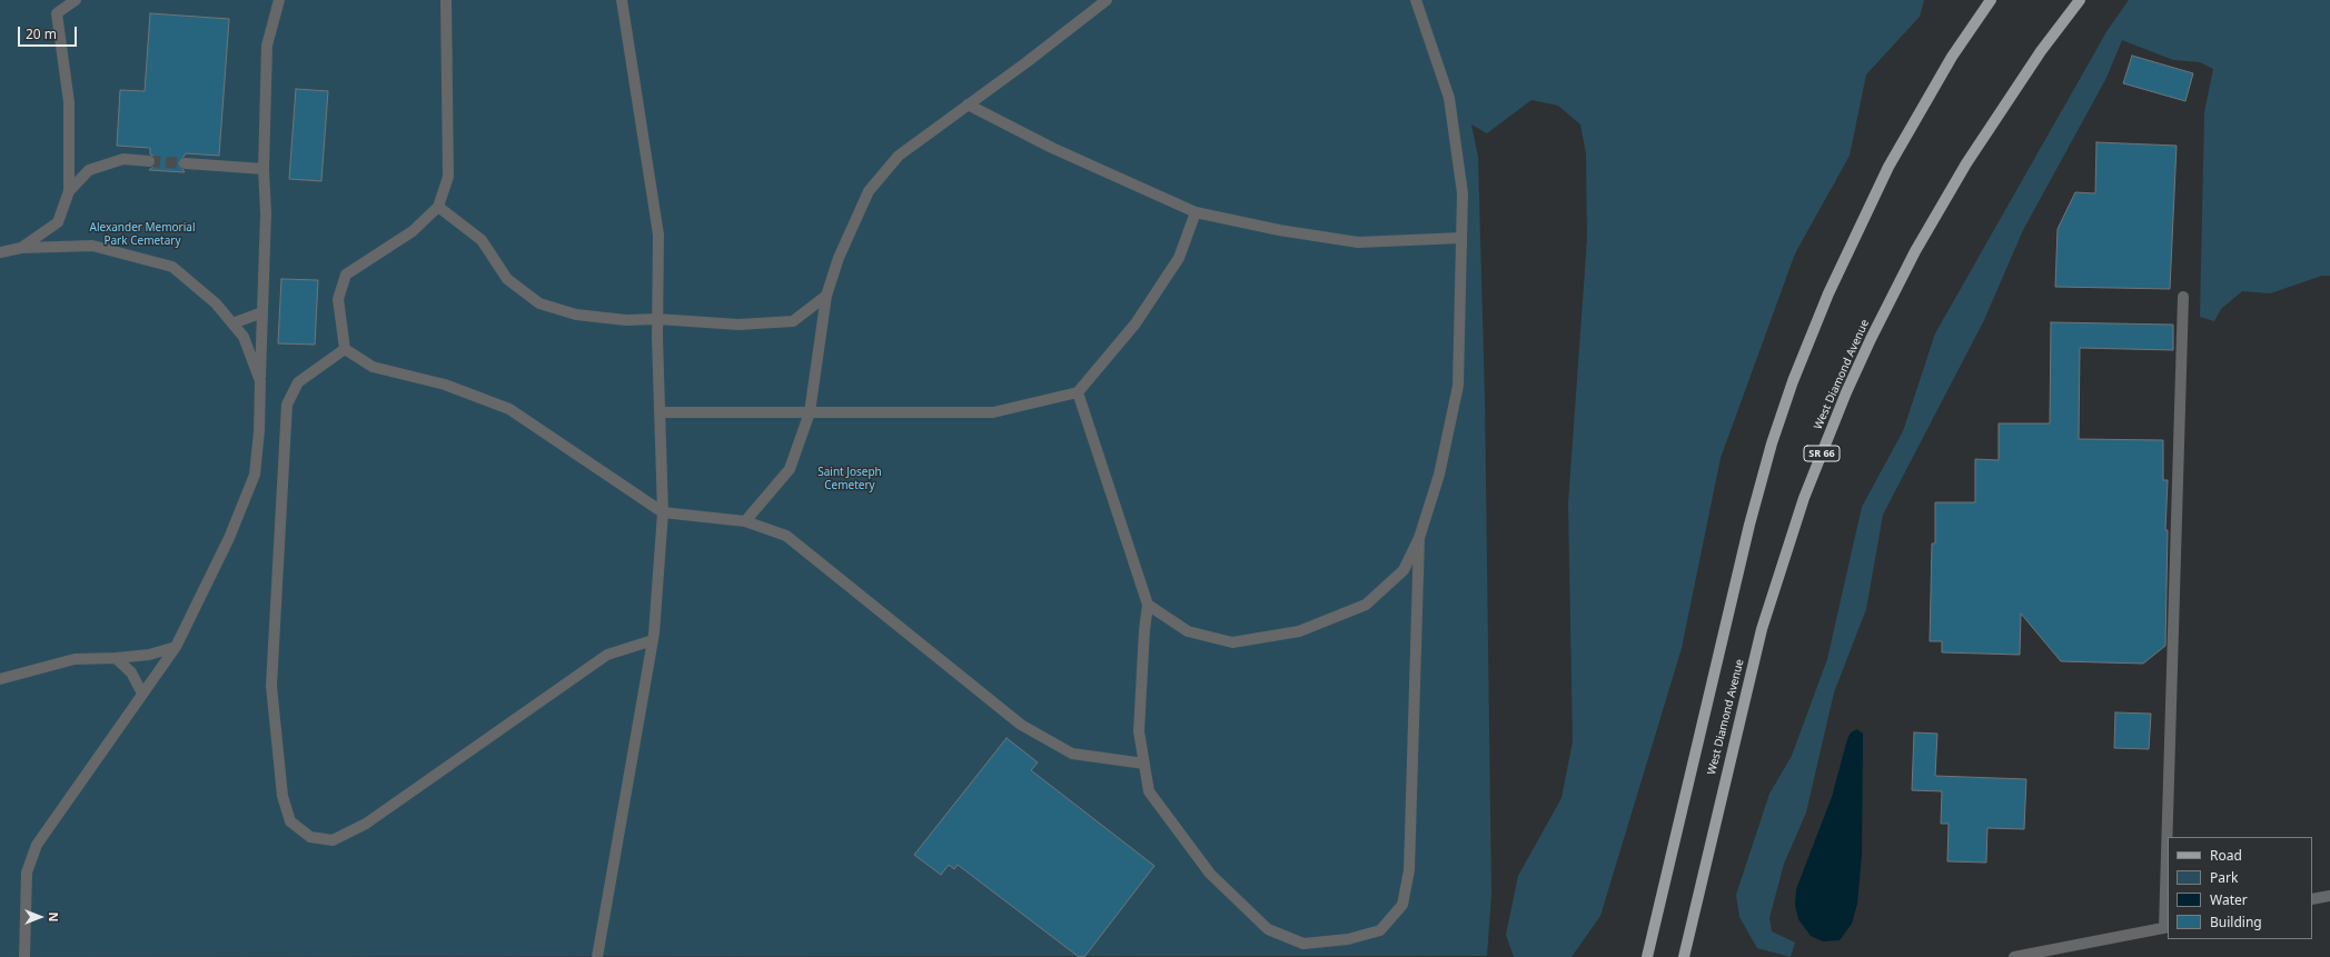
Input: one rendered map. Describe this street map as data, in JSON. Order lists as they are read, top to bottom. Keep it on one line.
{"streets":{"main road":["West Diamond Avenue","SR 66"]},"parks":["Alexander Memorial Park Cemetary","Saint Joseph Cemetery"],"legend":["Road","Park","Water","Building"],"scale_bar":"20 m","north":"right"}
